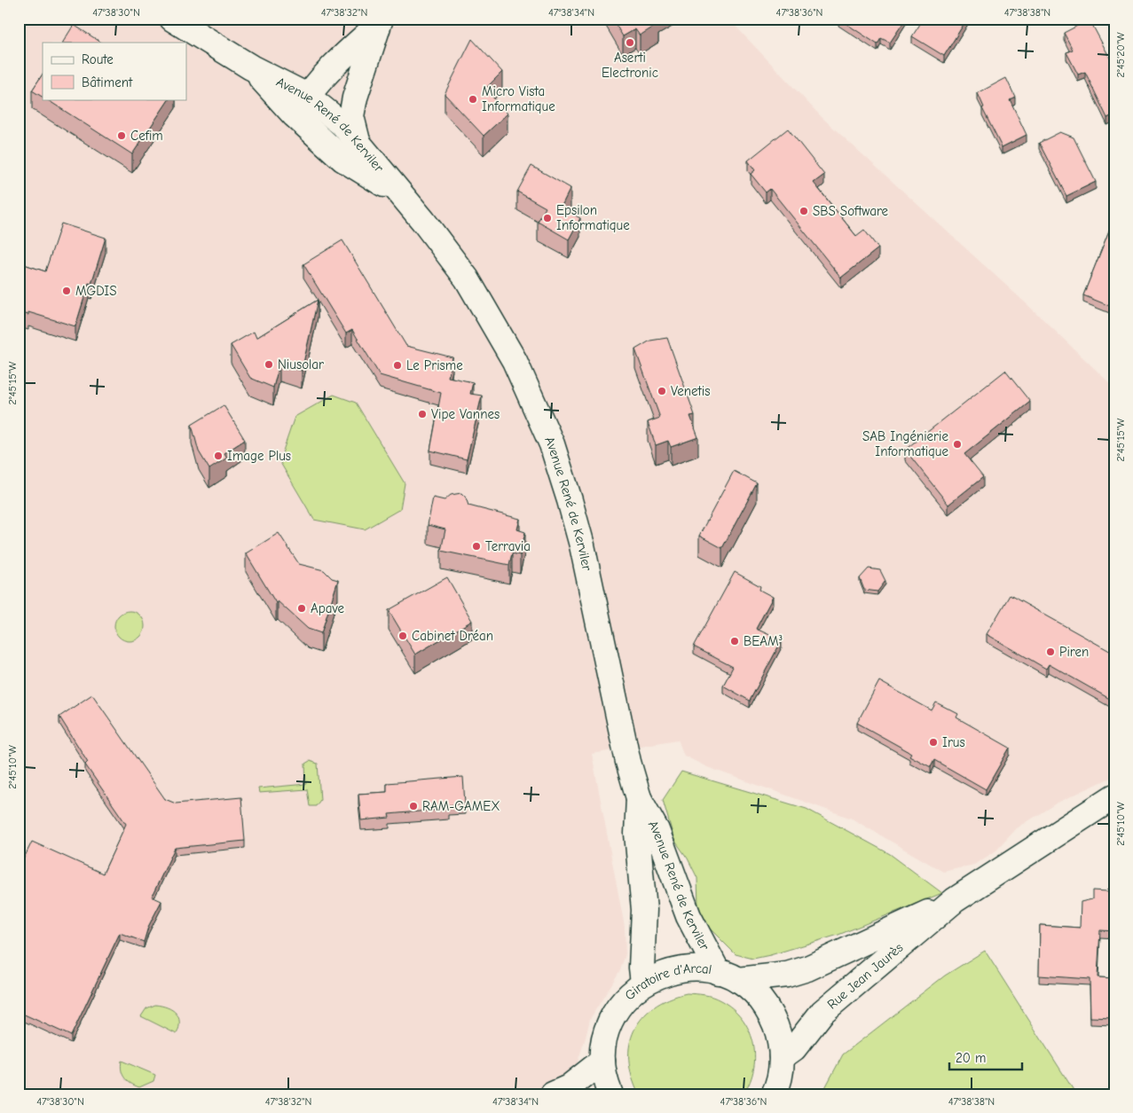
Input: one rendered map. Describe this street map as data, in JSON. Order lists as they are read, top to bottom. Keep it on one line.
{"streets":{"main road":["Avenue René de Kerviler","Rue Jean Jaurès","Giratoire d'Arcal"]},"crossings":[["Avenue René de Kerviler","Rue Jean Jaurès"],["Avenue René de Kerviler","Giratoire d'Arcal"],["Rue Jean Jaurès","Giratoire d'Arcal"]],"places":["Aserti Electronic","Micro Vista Informatique","Cefim","SBS Software","Epsilon Informatique","MGDIS","Niusolar","Le Prisme","Venetis","Vipe Vannes","SAB Ingénierie Informatique","Image Plus","Terravia","Apave","Cabinet Dréan","BEAM³","Piren","Irus","RAM-GAMEX"],"legend":["Route","Bâtiment"],"scale_bar":"20 m","coordinates":["47°38'30\"N","47°38'32\"N","47°38'34\"N","47°38'36\"N","47°38'38\"N","2°45'20\"W","2°45'15\"W","2°45'10\"W"]}
